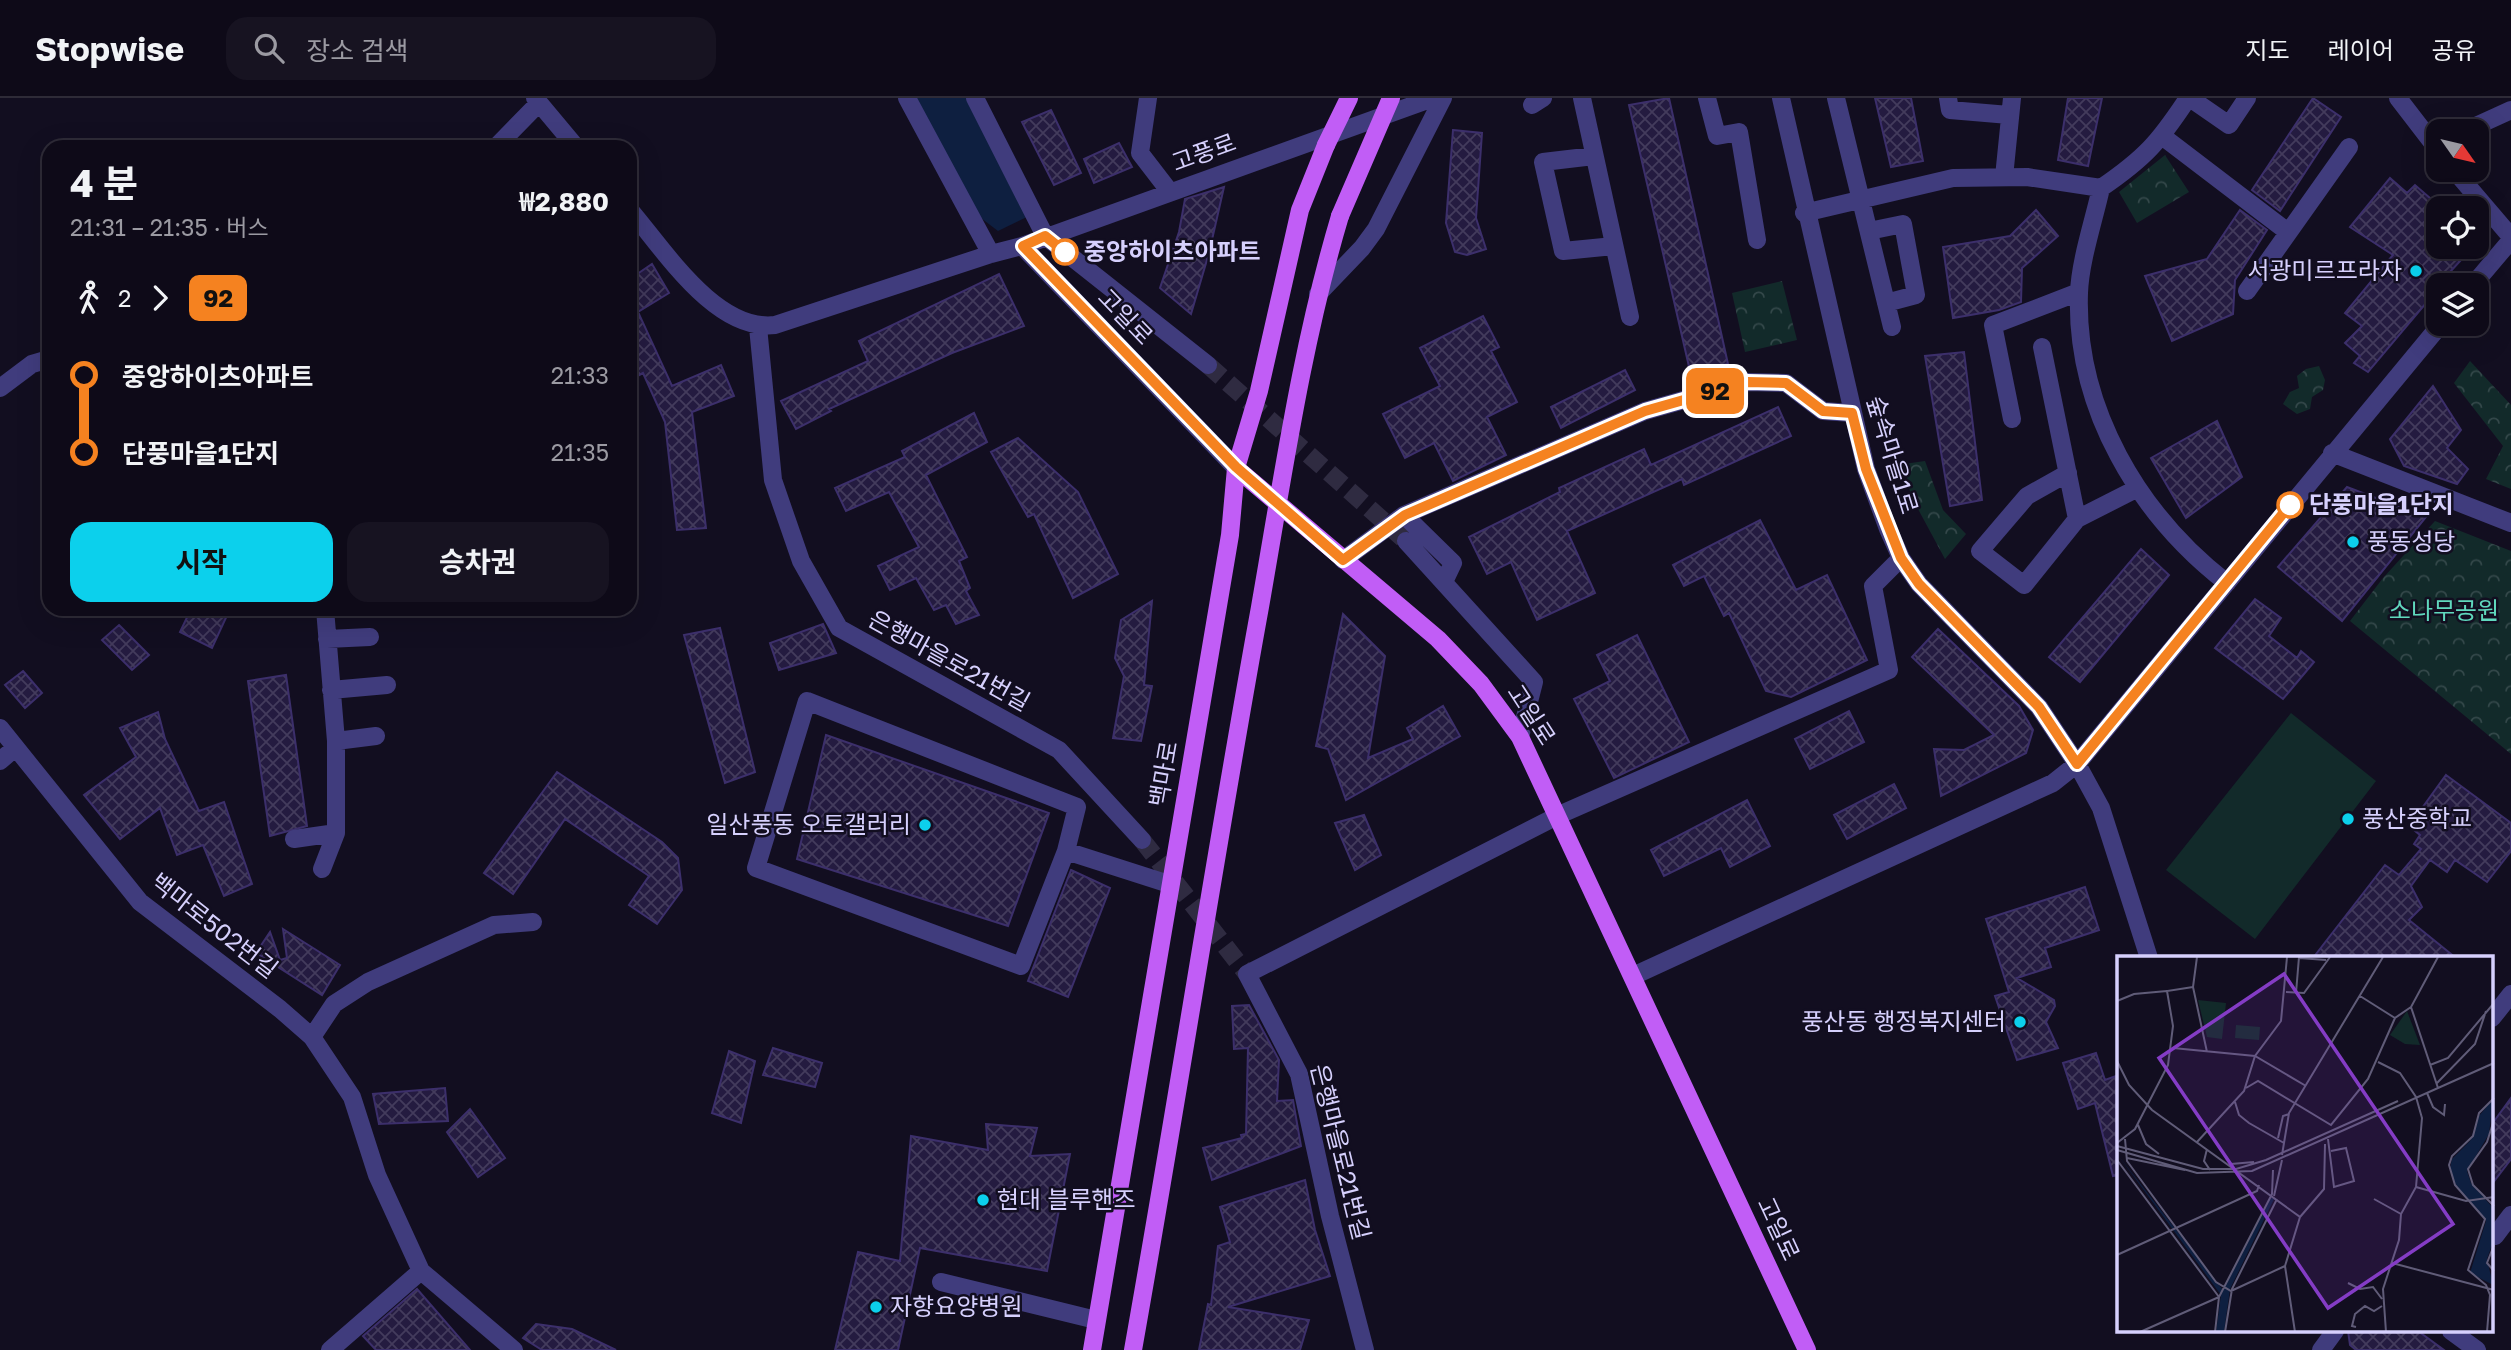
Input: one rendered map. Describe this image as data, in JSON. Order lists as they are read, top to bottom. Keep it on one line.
{"streets":{"main road":["고일로","백마로"],"street":["고풍로","숲속마을1로","은행마을로21번길","백마로502번길"]},"crossings":[["고풍로","고일로"],["고일로","은행마을로21번길"],["고일로","백마로"]],"parks":["소나무공원"],"places":["중앙하이츠아파트","서광미르프라자","단풍마을1단지","풍동성당","풍산중학교","일산풍동 오토갤러리","풍산동 행정복지센터","현대 블루핸즈","자향요양병원"],"lines":["bus line 92"],"north":"bottom right","page":{"header":"Stopwise","search":"장소 검색","nav":["지도","레이어","공유"],"on_map":"92","heading":["4 분","21:31 – 21:35 · 버스","₩2,880"],"legs":["2","92"],"list":[{"name":"중앙하이츠아파트","value":"21:33"},{"name":"단풍마을1단지","value":"21:35"}],"buttons":["시작","승차권"]}}
